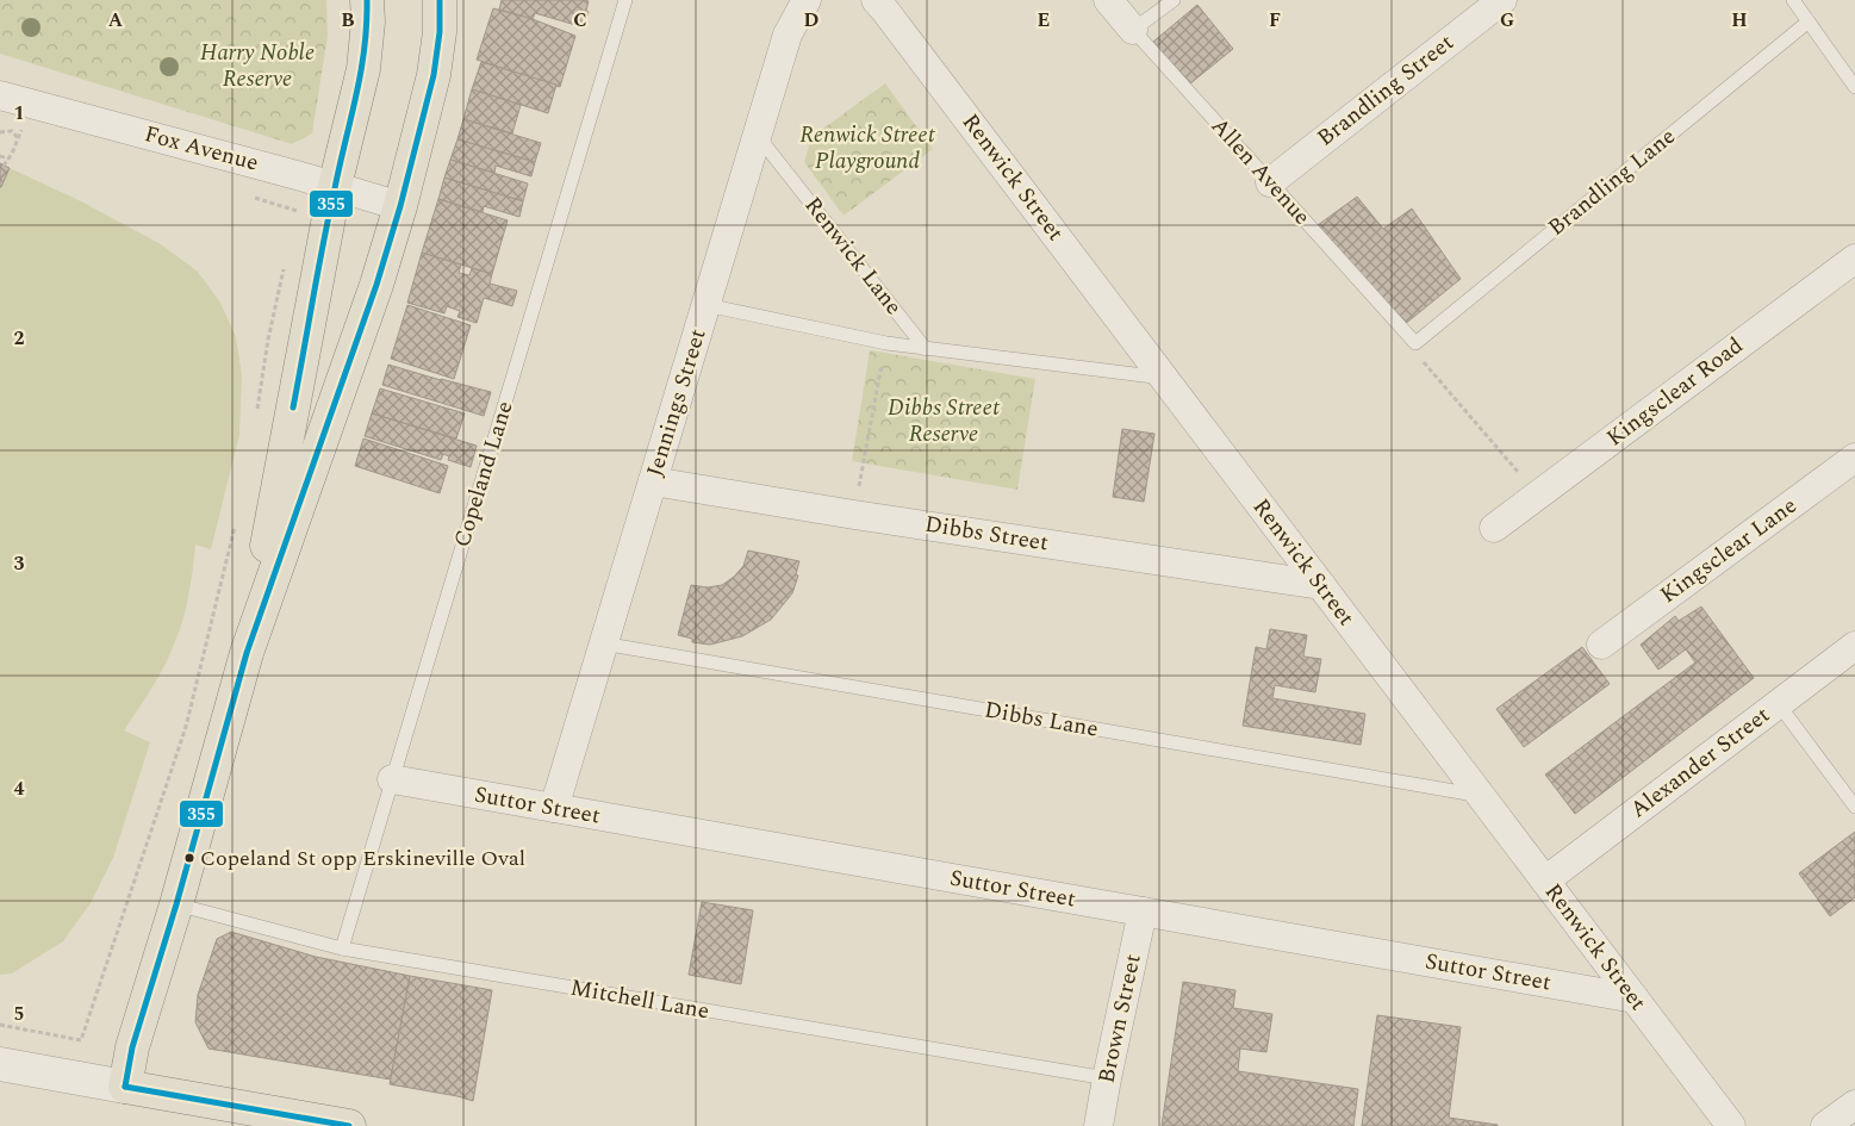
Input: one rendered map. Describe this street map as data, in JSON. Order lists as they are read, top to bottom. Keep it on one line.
{"streets":{"street":["Brandling Street","Fox Avenue","Allen Avenue","Renwick Street","Kingsclear Road","Jennings Street","Dibbs Street","Kingsclear Lane","Alexander Street","Suttor Street","Brown Street"],"lane":["Brandling Lane","Renwick Lane","Copeland Lane","Dibbs Lane","Mitchell Lane"]},"crossings":[["Brandling Street","Allen Avenue"],["Allen Avenue","Brandling Lane"],["Renwick Street","Renwick Lane"],["Renwick Street","Dibbs Street"],["Renwick Street","Dibbs Lane"],["Renwick Street","Alexander Street"],["Renwick Street","Suttor Street"],["Renwick Lane","Jennings Street"],["Jennings Street","Dibbs Street"],["Jennings Street","Dibbs Lane"],["Jennings Street","Suttor Street"],["Copeland Lane","Suttor Street"],["Copeland Lane","Mitchell Lane"],["Suttor Street","Brown Street"],["Mitchell Lane","Brown Street"]],"parks":["Harry Noble Reserve","Renwick Street Playground","Dibbs Street Reserve"],"places":["Copeland St opp Erskineville Oval"],"lines":["transit line 355"],"grid":{"columns":["A","B","C","D","E","F","G","H"],"rows":["1","2","3","4","5"]}}
